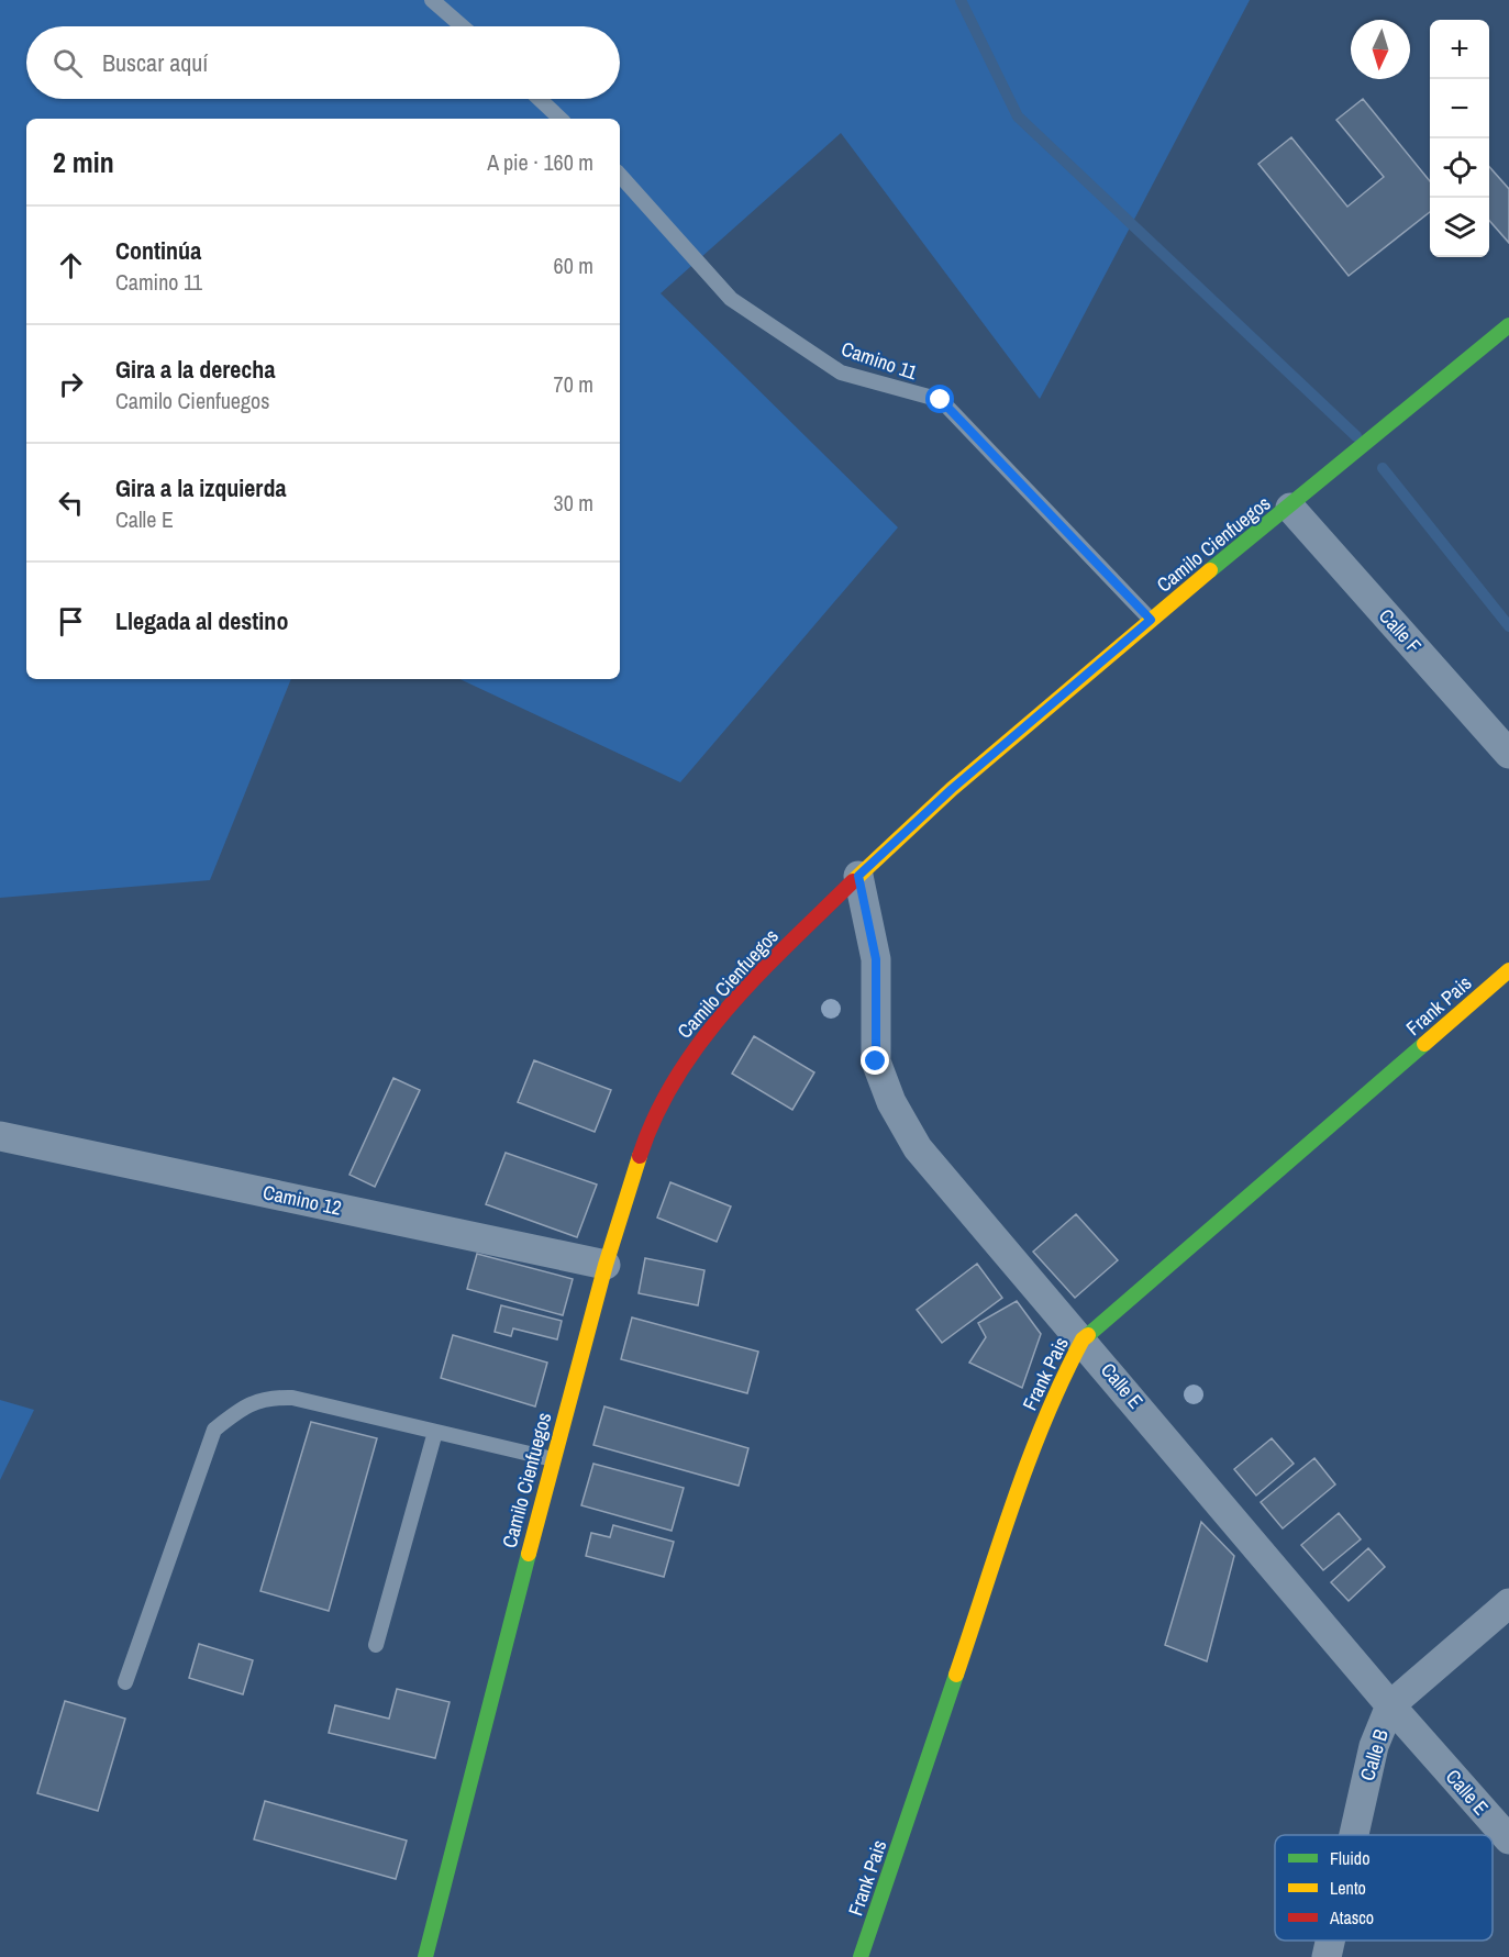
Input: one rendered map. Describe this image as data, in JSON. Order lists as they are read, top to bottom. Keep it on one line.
{"streets":{"street":["Camilo Cienfuegos","Calle F","Frank Pais","Camino 12","Calle E","Calle B"],"lane":["Camino 11"]},"crossings":[["Camino 11","Camilo Cienfuegos"],["Camilo Cienfuegos","Calle F"],["Camilo Cienfuegos","Camino 12"],["Camilo Cienfuegos","Calle E"],["Frank Pais","Calle E"],["Calle E","Calle B"]],"legend":["Fluido","Lento","Atasco"],"north":"bottom","page":{"map_buttons":["+","−"],"search":"Buscar aquí","heading":["2 min","A pie · 160 m"],"list":[["Continúa","Camino 11","60 m"],["Gira a la derecha","Camilo Cienfuegos","70 m"],["Gira a la izquierda","Calle E","30 m"],"Llegada al destino"]}}
